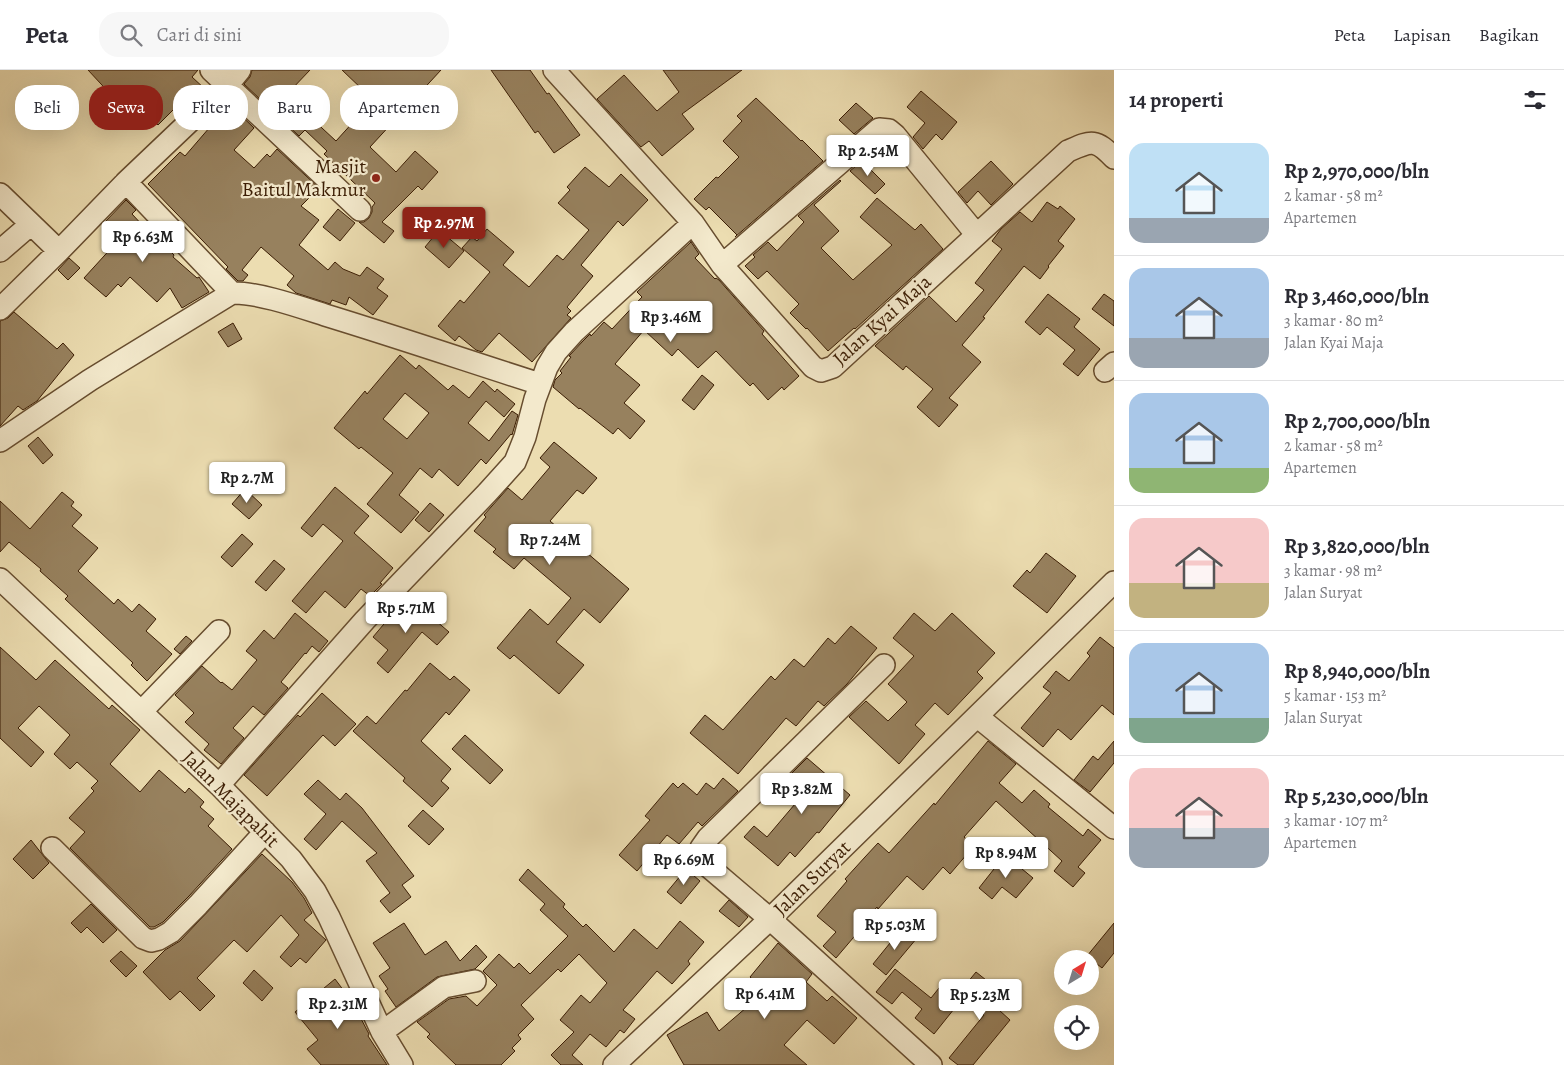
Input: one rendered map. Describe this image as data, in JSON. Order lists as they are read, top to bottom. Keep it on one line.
{"streets":{"street":["Jalan Kyai Maja","Jalan Majapahit","Jalan Suryat"]},"places":["Masjit Baitul Makmur"],"north":"top right","page":{"header":"Peta","search":"Cari di sini","nav":["Peta","Lapisan","Bagikan"],"heading":"14 properti","chip":["Beli","Sewa","Filter","Baru","Apartemen"],"list":[{"name":"Rp 2,970,000/bln","note":"2 kamar · 58 m² · Apartemen"},{"name":"Rp 3,460,000/bln","note":"3 kamar · 80 m² · Jalan Kyai Maja"},{"name":"Rp 2,700,000/bln","note":"2 kamar · 58 m² · Apartemen"},{"name":"Rp 3,820,000/bln","note":"3 kamar · 98 m² · Jalan Suryat"},{"name":"Rp 8,940,000/bln","note":"5 kamar · 153 m² · Jalan Suryat"},{"name":"Rp 5,230,000/bln","note":"3 kamar · 107 m² · Apartemen"}],"price":["Rp 2.54M","Rp 2.97M","Rp 6.63M","Rp 3.46M","Rp 2.7M","Rp 7.24M","Rp 5.71M","Rp 3.82M","Rp 8.94M","Rp 6.69M","Rp 5.03M","Rp 6.41M","Rp 5.23M","Rp 2.31M"]}}
